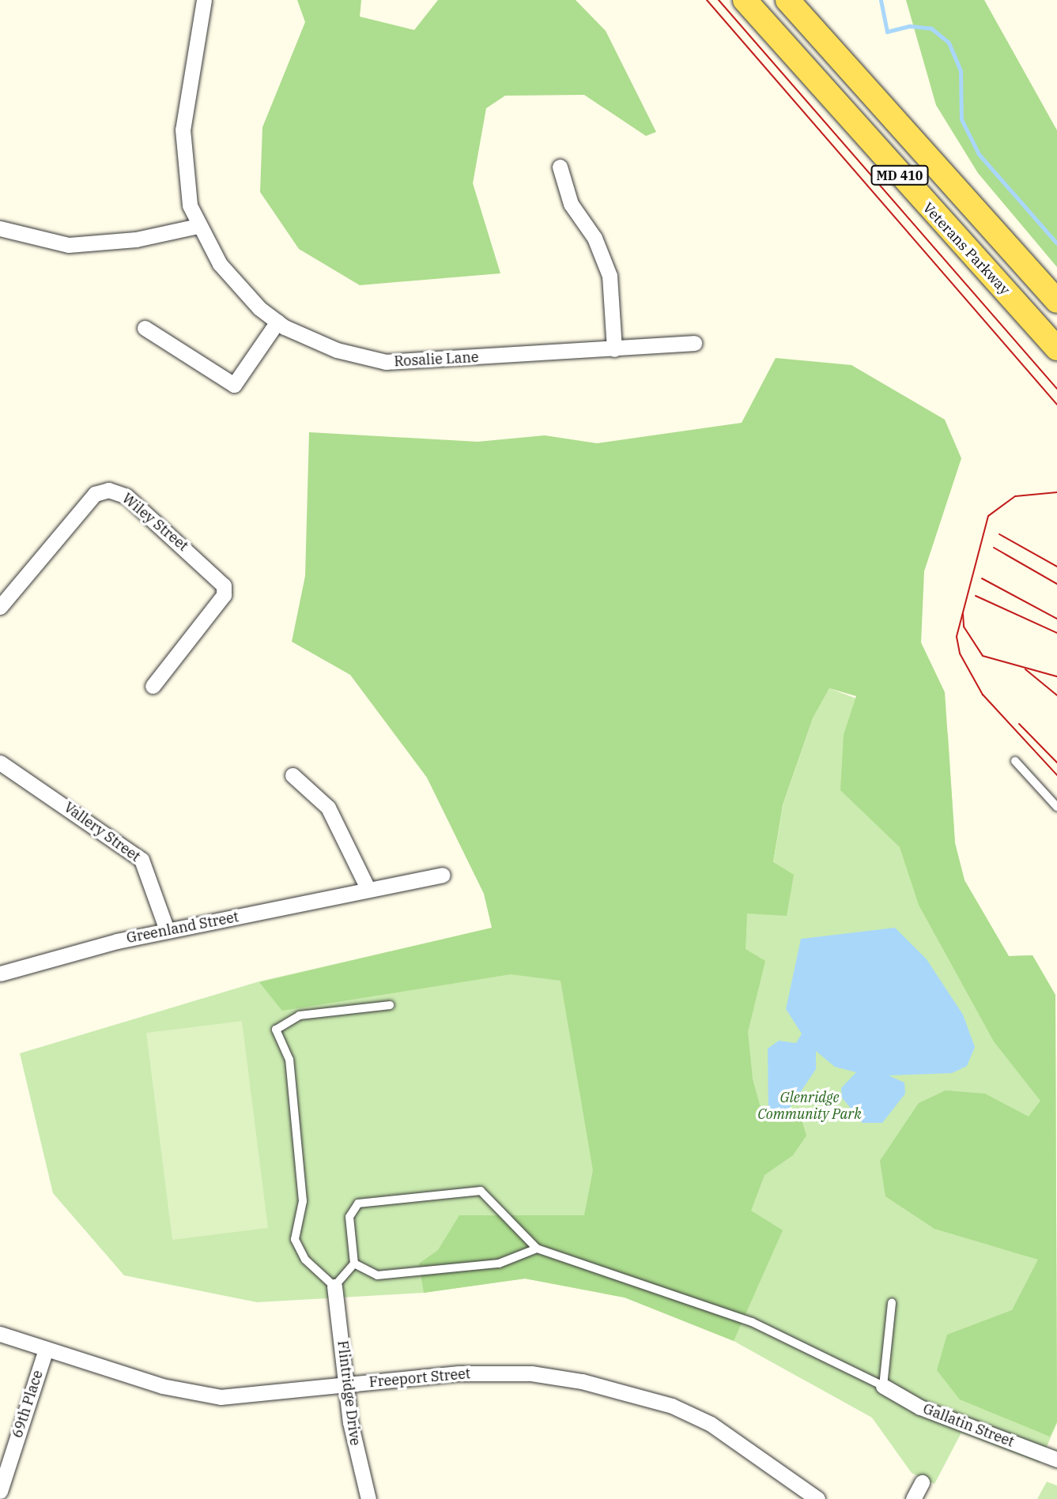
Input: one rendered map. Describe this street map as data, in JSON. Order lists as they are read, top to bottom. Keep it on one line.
{"streets":{"main road":["MD 410","Veterans Parkway"],"street":["Rosalie Lane","Wiley Street","Vallery Street","Greenland Street","Freeport Street","Flintridge Drive","69th Place","Gallatin Street"]},"crossings":[["Vallery Street","Greenland Street"],["Freeport Street","Flintridge Drive"],["Freeport Street","69th Place"]],"parks":["Glenridge Community Park"]}
